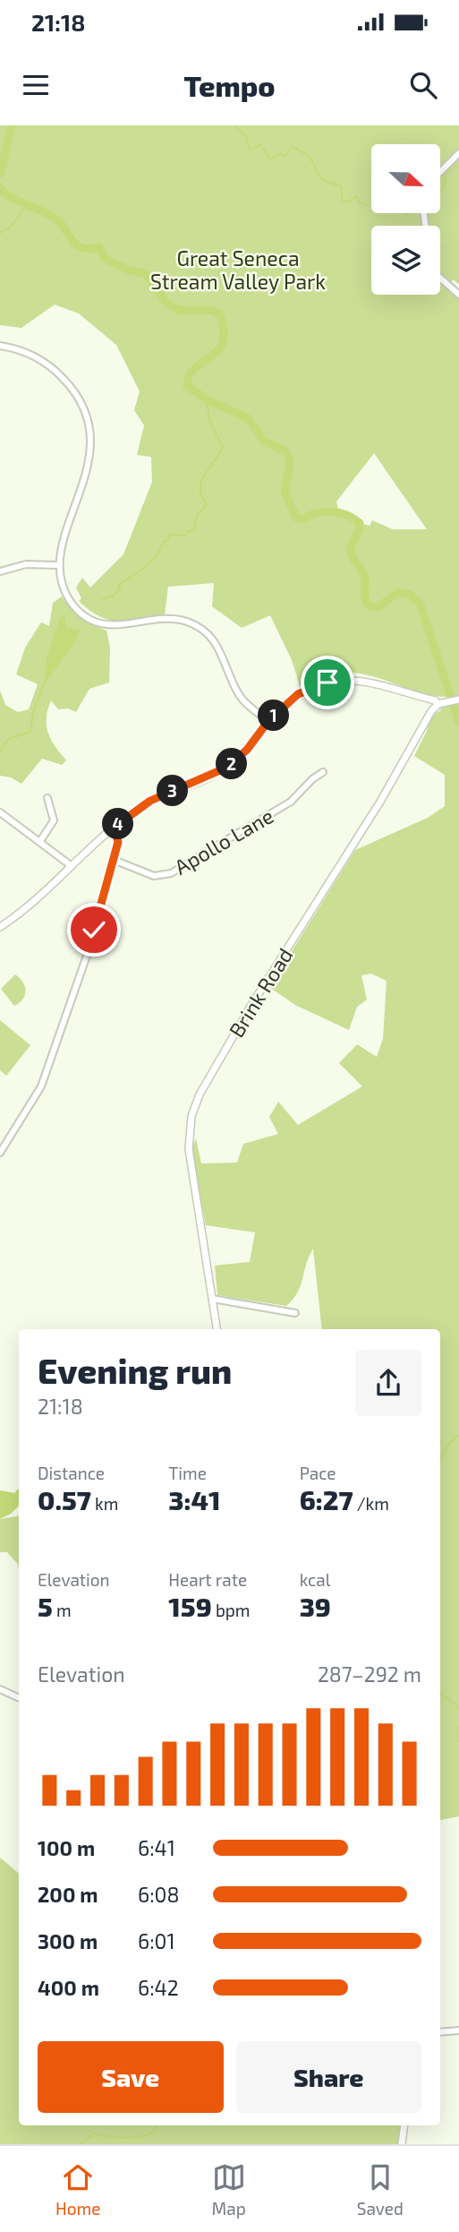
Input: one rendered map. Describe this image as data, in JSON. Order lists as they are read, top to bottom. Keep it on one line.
{"streets":{"main road":["Brink Road"],"street":["Apollo Lane"]},"parks":["Great Seneca Stream Valley Park"],"north":"right","page":{"status":"21:18","header":"Tempo","pins":["1","2","3","4"],"heading":["Evening run","21:18"],"stats":[["Distance","0.57 km"],["Time","3:41"],["Pace","6:27 /km"],["Elevation","5 m"],["Heart rate","159 bpm"],["kcal","39"]],"chart":["Elevation","287–292 m"],"list":[{"name":"100 m","note":"6:41"},{"name":"200 m","note":"6:08"},{"name":"300 m","note":"6:01"},{"name":"400 m","note":"6:42"}],"buttons":["Save","Share"],"tabs":["Home","Map","Saved"]}}
